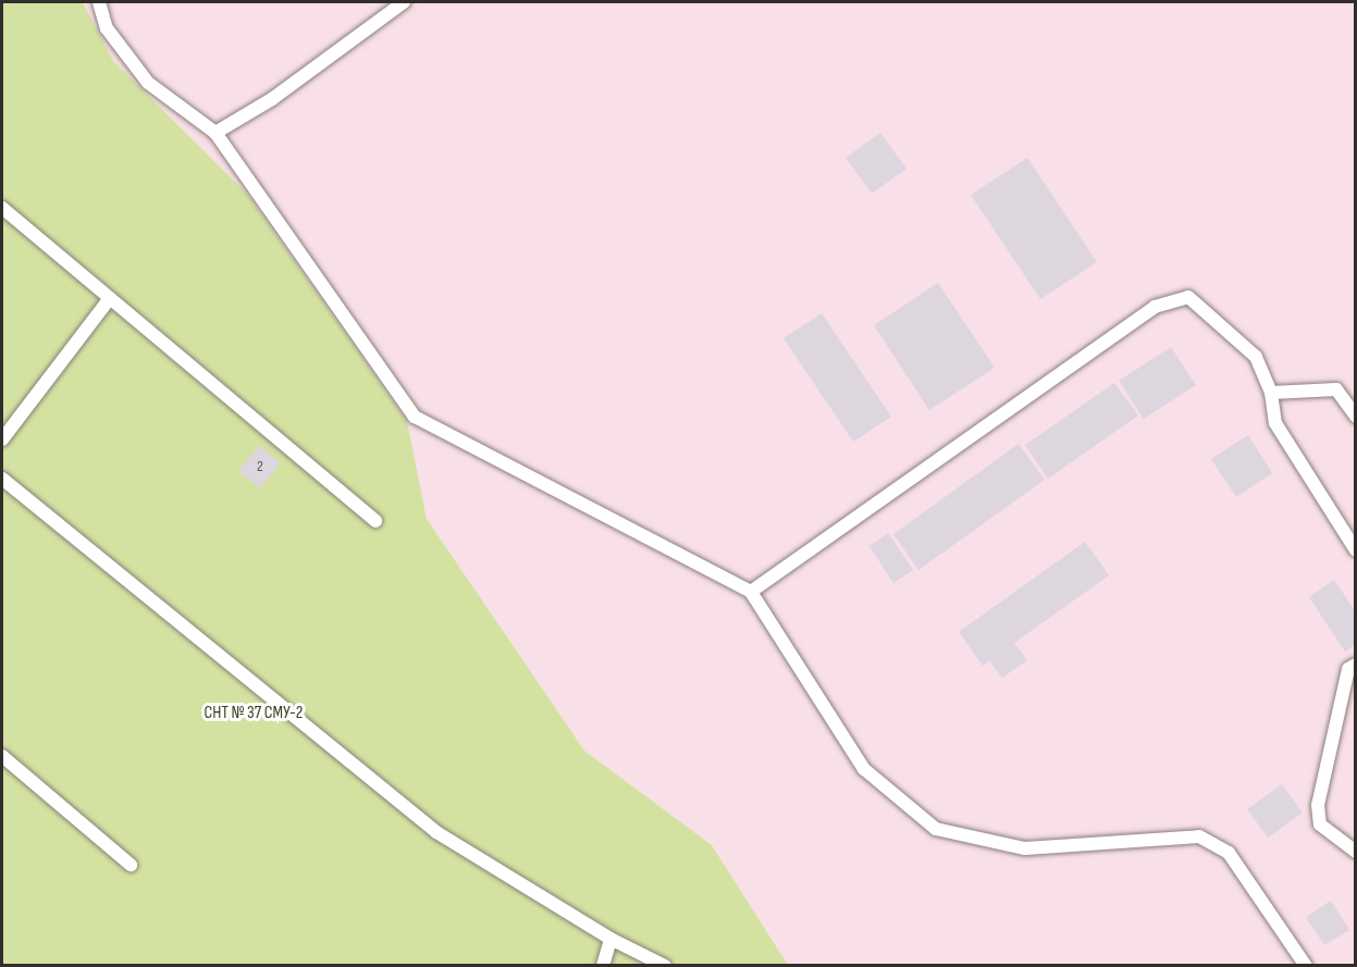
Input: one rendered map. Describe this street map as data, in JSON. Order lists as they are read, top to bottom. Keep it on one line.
{"parks":["СНТ № 37 СМУ-2"],"house_numbers":["2"]}
